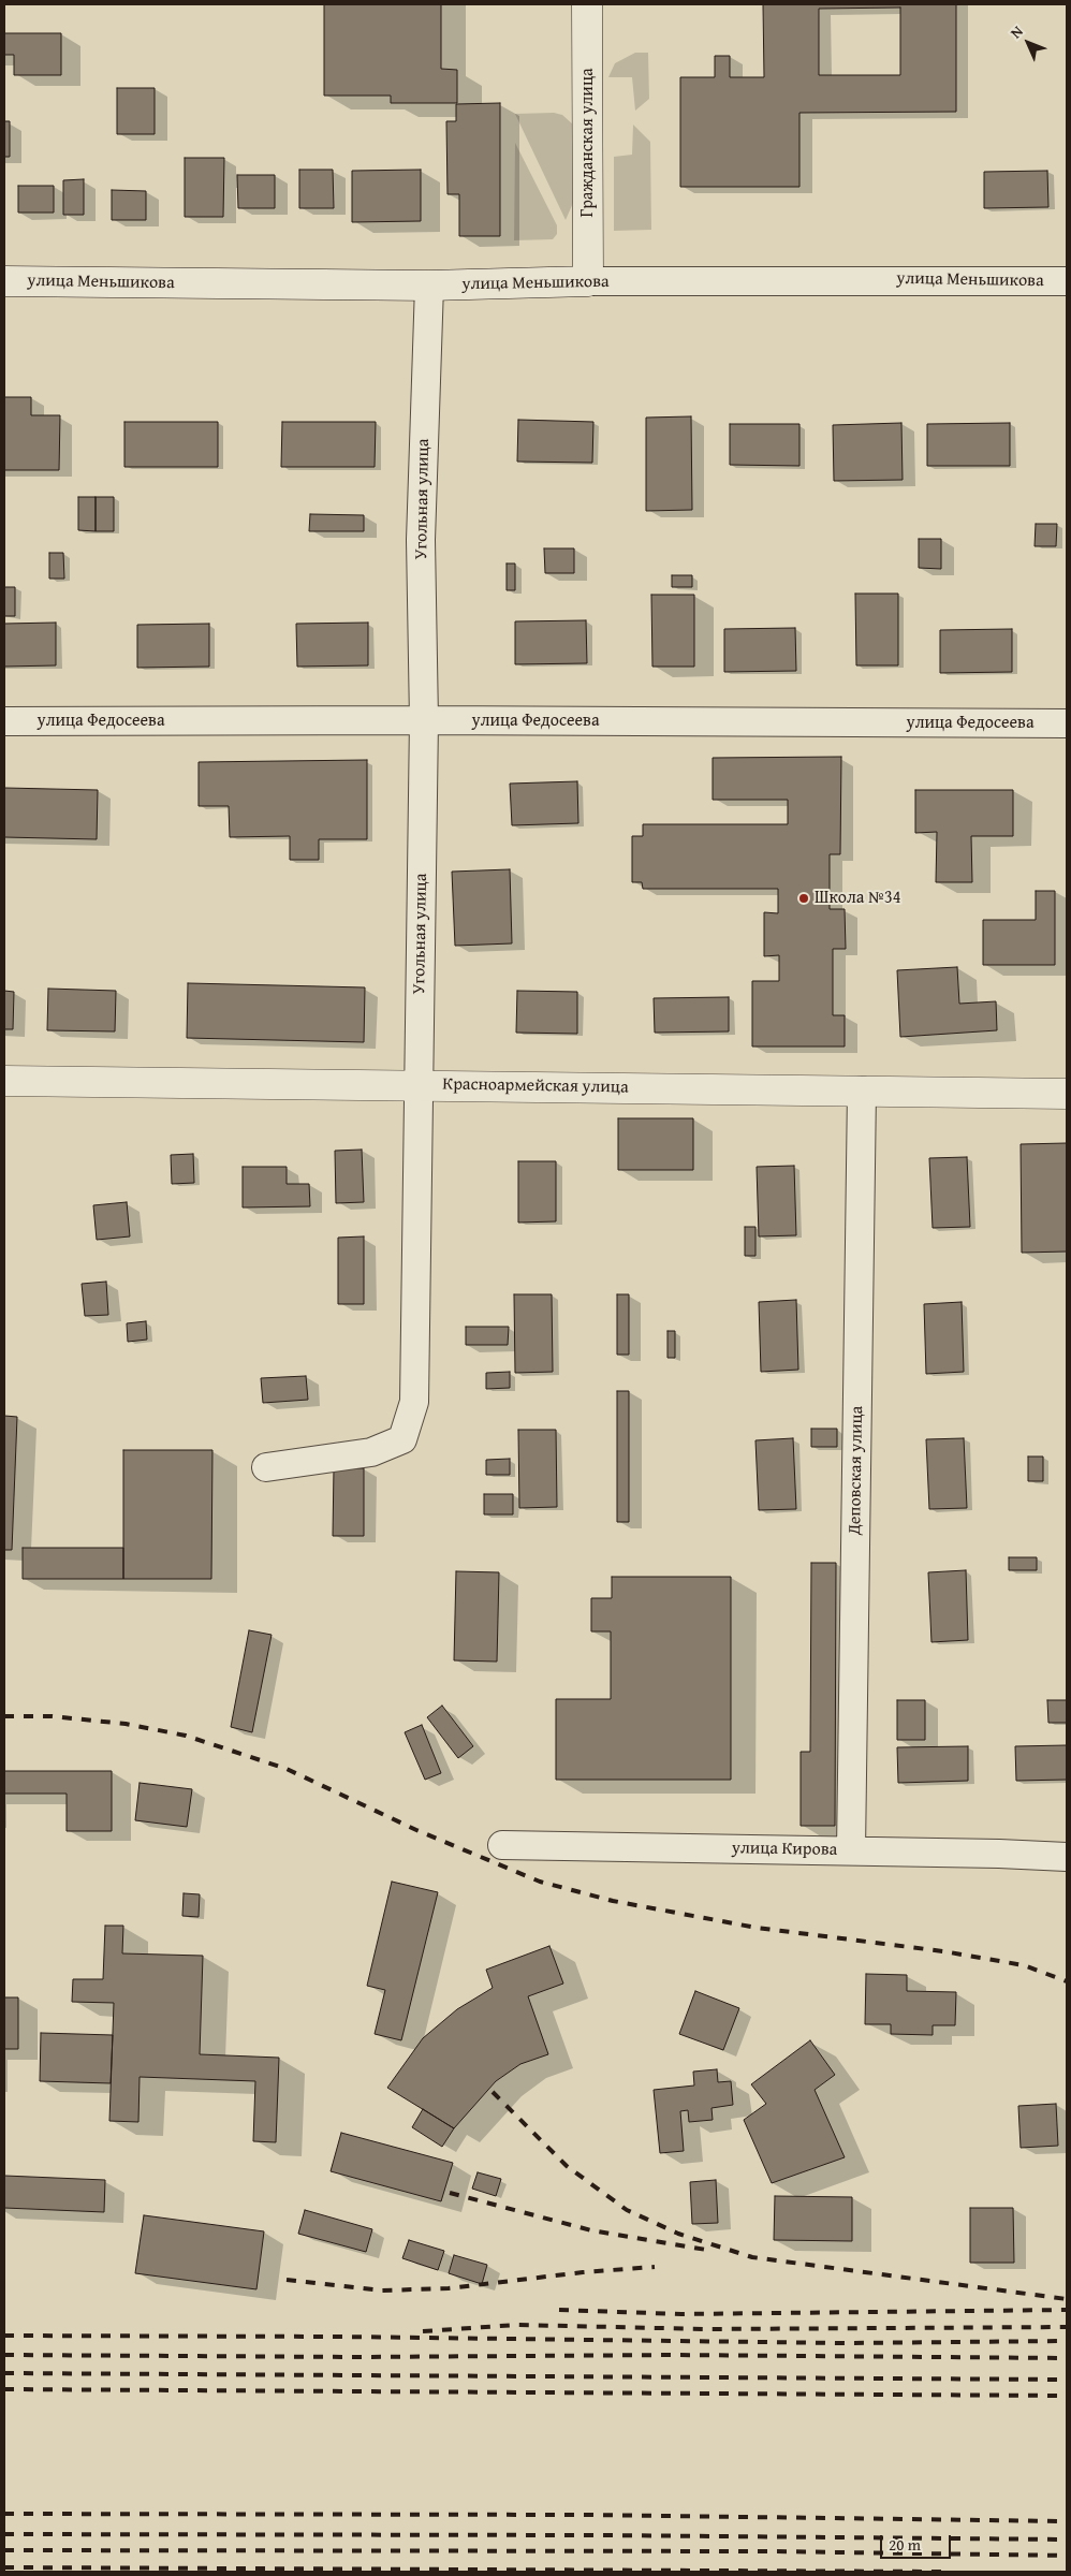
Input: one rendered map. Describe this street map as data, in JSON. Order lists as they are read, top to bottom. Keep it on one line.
{"streets":{"street":["Гражданская улица","улица Меньшикова","Угольная улица","улица Федосеева","Красноармейская улица","Деповская улица","улица Кирова"]},"crossings":[["Гражданская улица","улица Меньшикова"],["улица Меньшикова","Угольная улица"],["Угольная улица","улица Федосеева"],["Угольная улица","Красноармейская улица"],["Красноармейская улица","Деповская улица"],["Деповская улица","улица Кирова"]],"places":["Школа №34"],"scale_bar":"20 m","north":"top left"}
